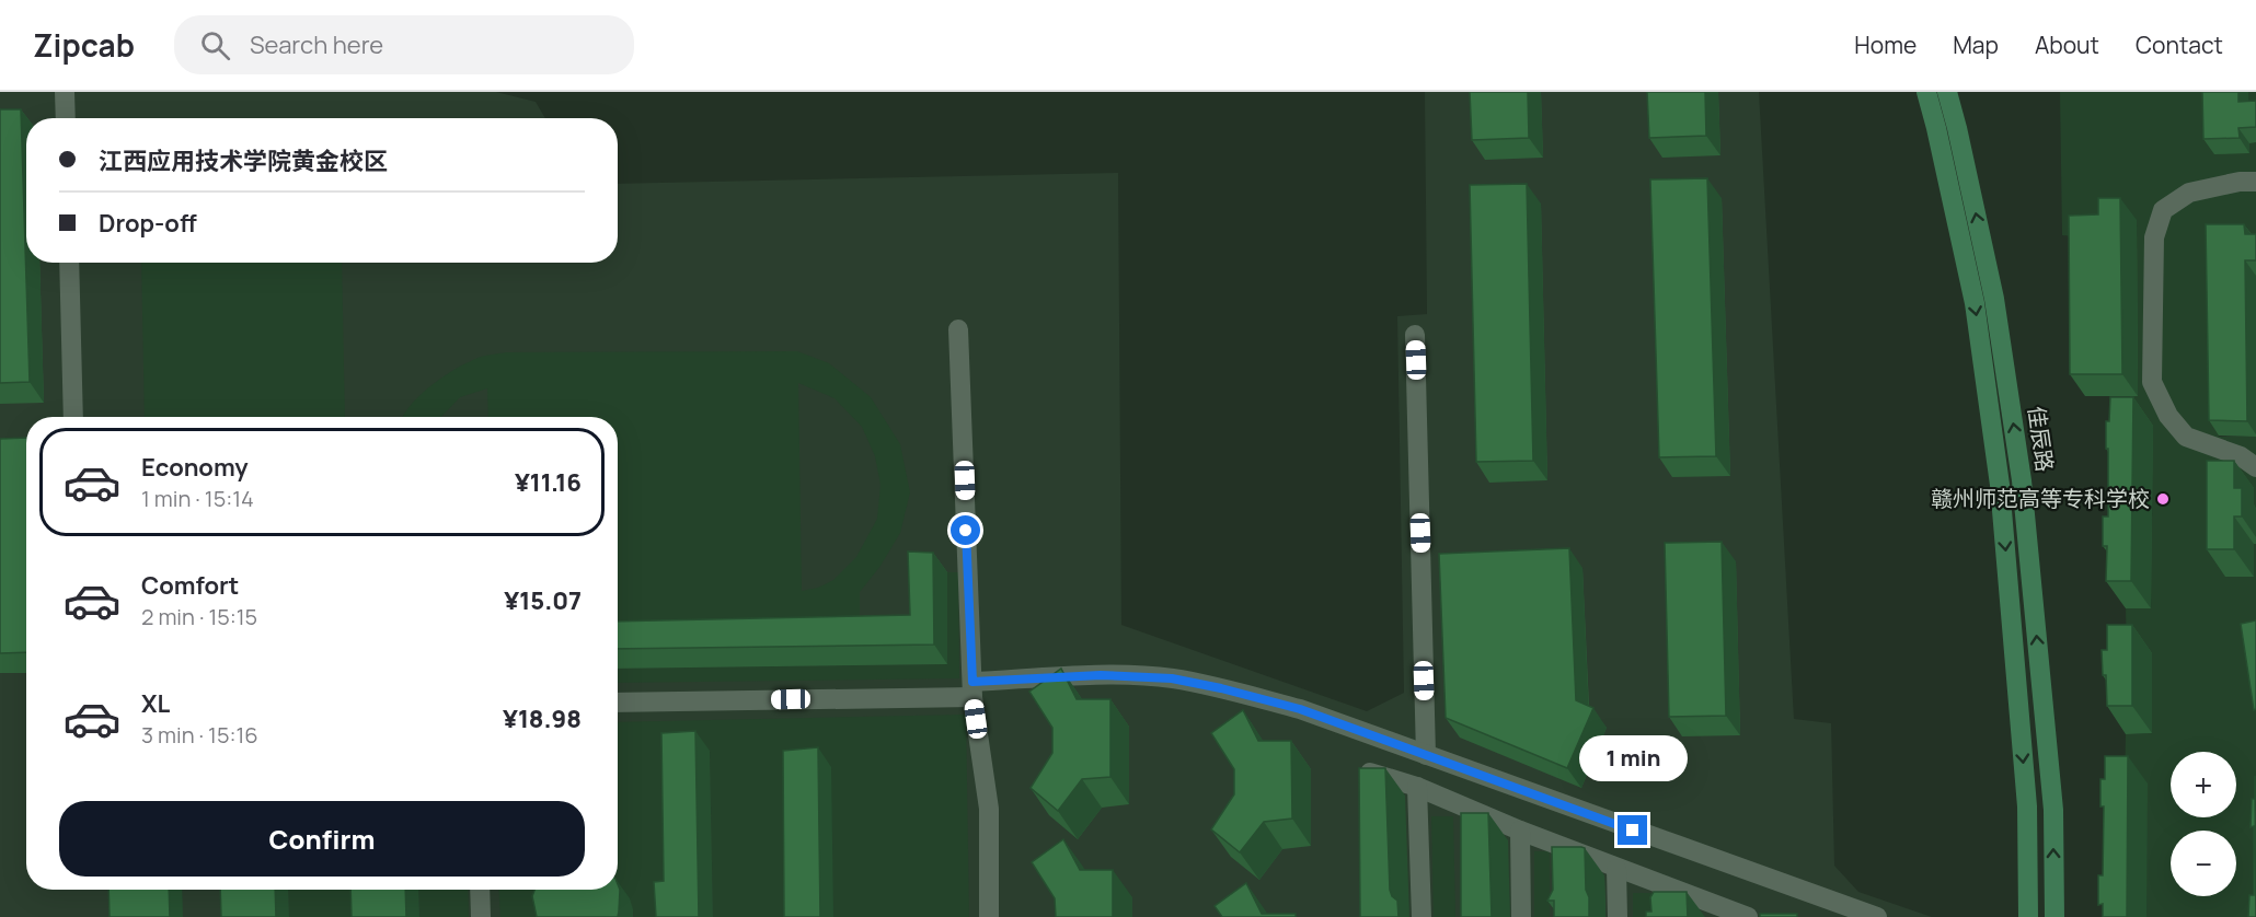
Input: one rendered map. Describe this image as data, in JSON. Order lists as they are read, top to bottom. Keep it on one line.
{"streets":{"main road":["佳辰路"]},"places":["赣州师范高等专科学校"],"page":{"header":"Zipcab","search":"Search here","nav":["Home","Map","About","Contact"],"banner":["江西应用技术学院黄金校区","Drop-off"],"list":[{"name":"Economy","note":"1 min · 15:14","value":"¥11.16"},{"name":"Comfort","note":"2 min · 15:15","value":"¥15.07"},{"name":"XL","note":"3 min · 15:16","value":"¥18.98"}],"bubble":"1 min","map_buttons":["+","−"],"buttons":"Confirm"}}
